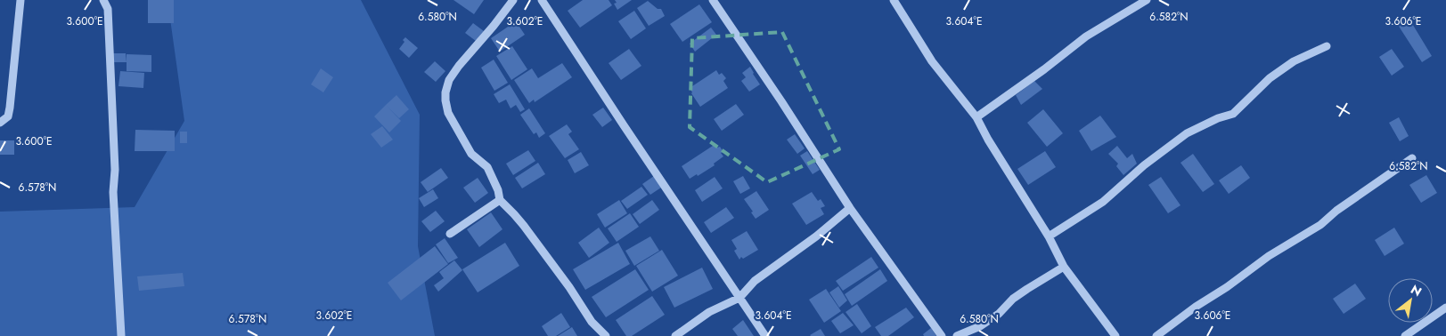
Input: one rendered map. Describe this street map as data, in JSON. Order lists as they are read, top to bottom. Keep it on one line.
{"north":"top right","coordinates":["6.580°N","6.582°N","3.600°E","3.602°E","3.604°E","3.606°E","6.578°N"]}
